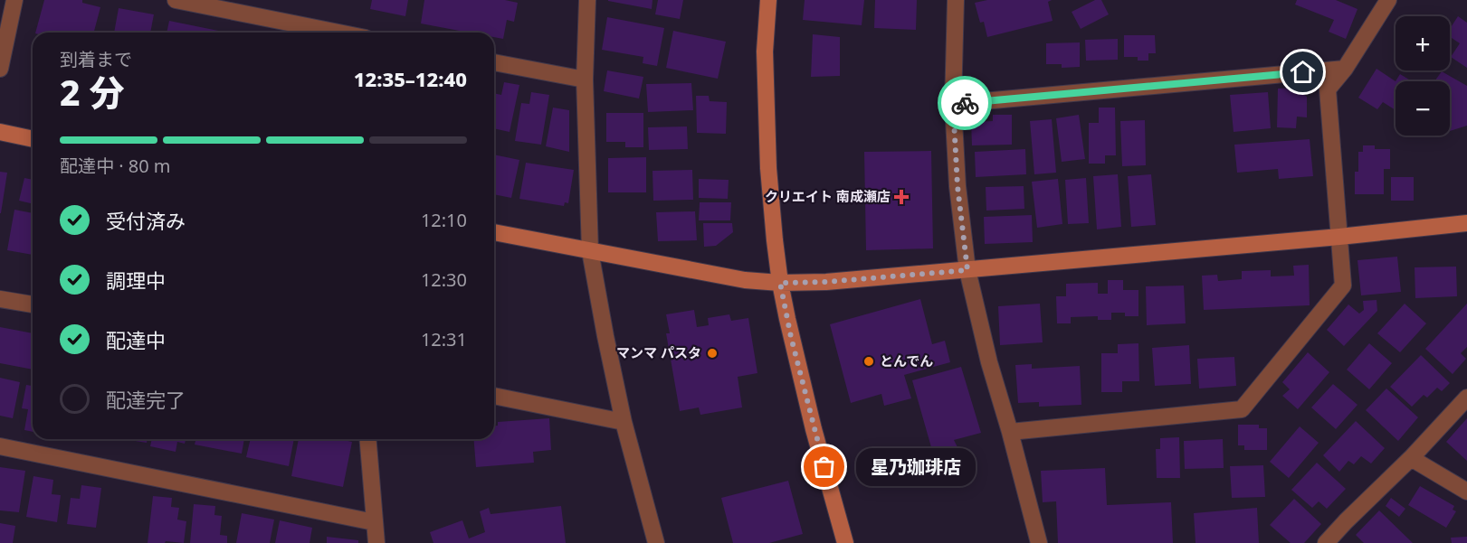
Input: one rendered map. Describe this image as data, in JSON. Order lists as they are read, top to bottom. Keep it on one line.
{"places":{"health":["クリエイト 南成瀬店"],"other":["マンマ パスタ","とんでん","星乃珈琲店"]},"page":{"map_buttons":["+","−"],"heading":["2 分","到着まで","12:35–12:40"],"bar":"配達中 · 80 m","list":[["受付済み","12:10"],["調理中","12:30"],["配達中","12:31"],"配達完了"],"bubble":"星乃珈琲店"}}
